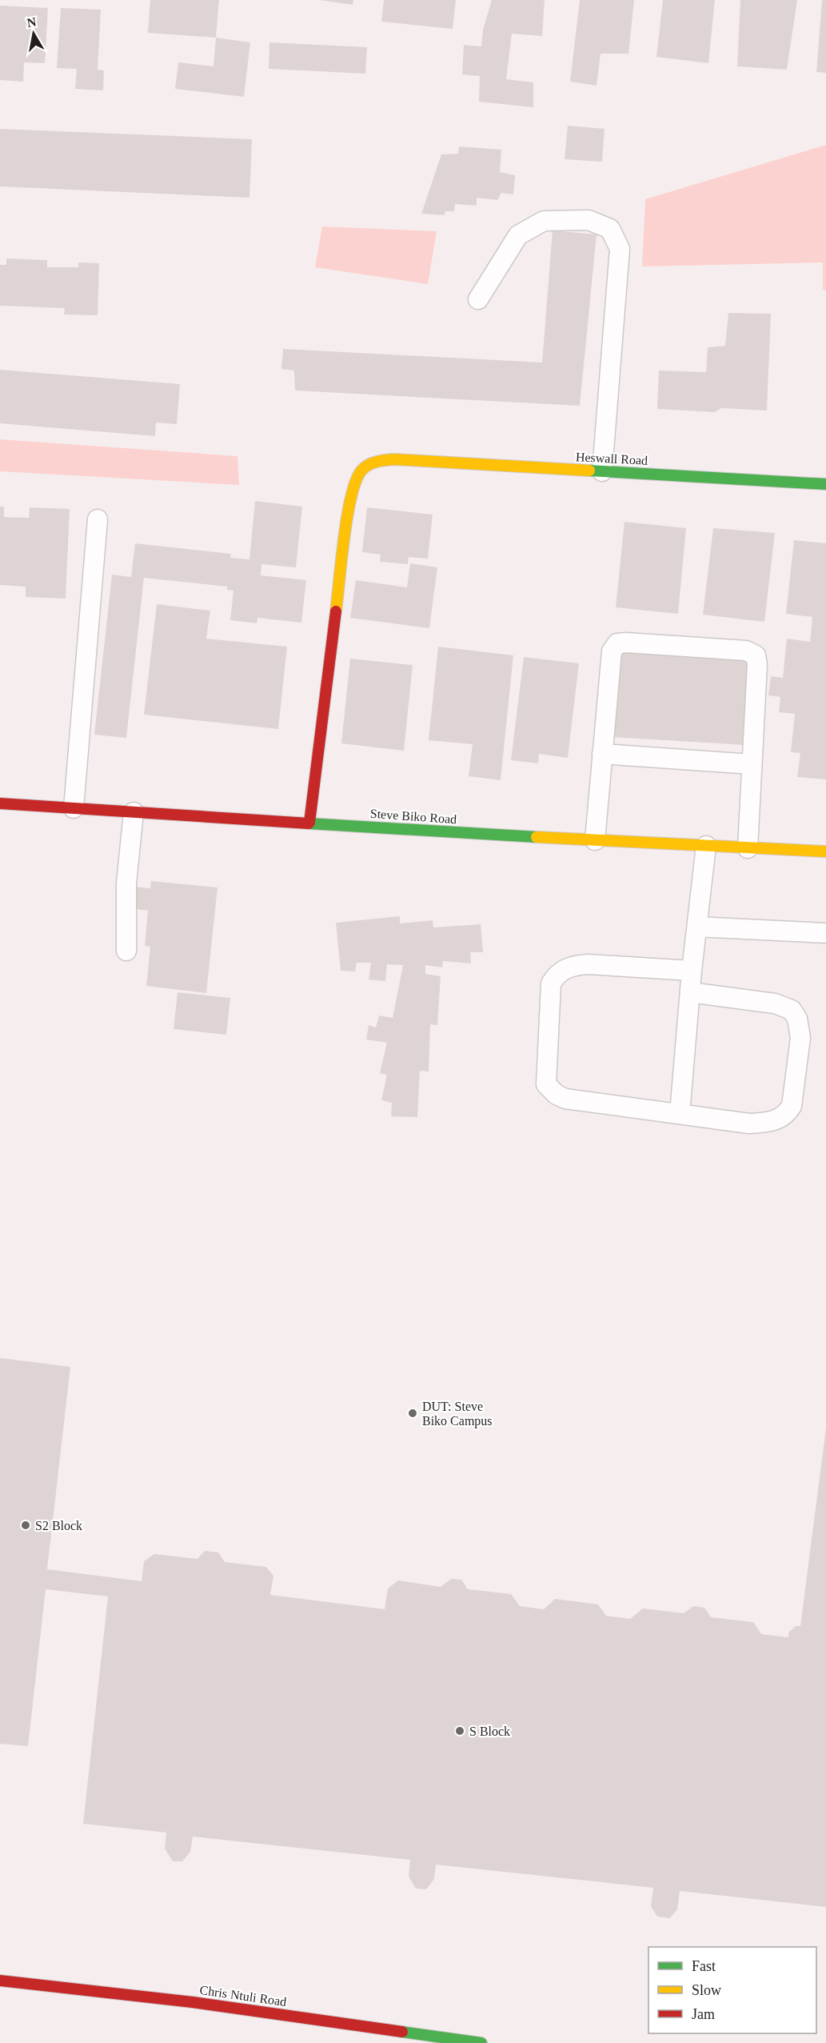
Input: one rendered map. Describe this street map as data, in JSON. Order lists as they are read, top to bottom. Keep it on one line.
{"streets":{"street":["Heswall Road","Steve Biko Road","Chris Ntuli Road"]},"crossings":[["Heswall Road","Steve Biko Road"]],"places":["DUT: Steve Biko Campus","S2 Block","S Block"],"legend":["Fast","Slow","Jam"],"north":"top"}
